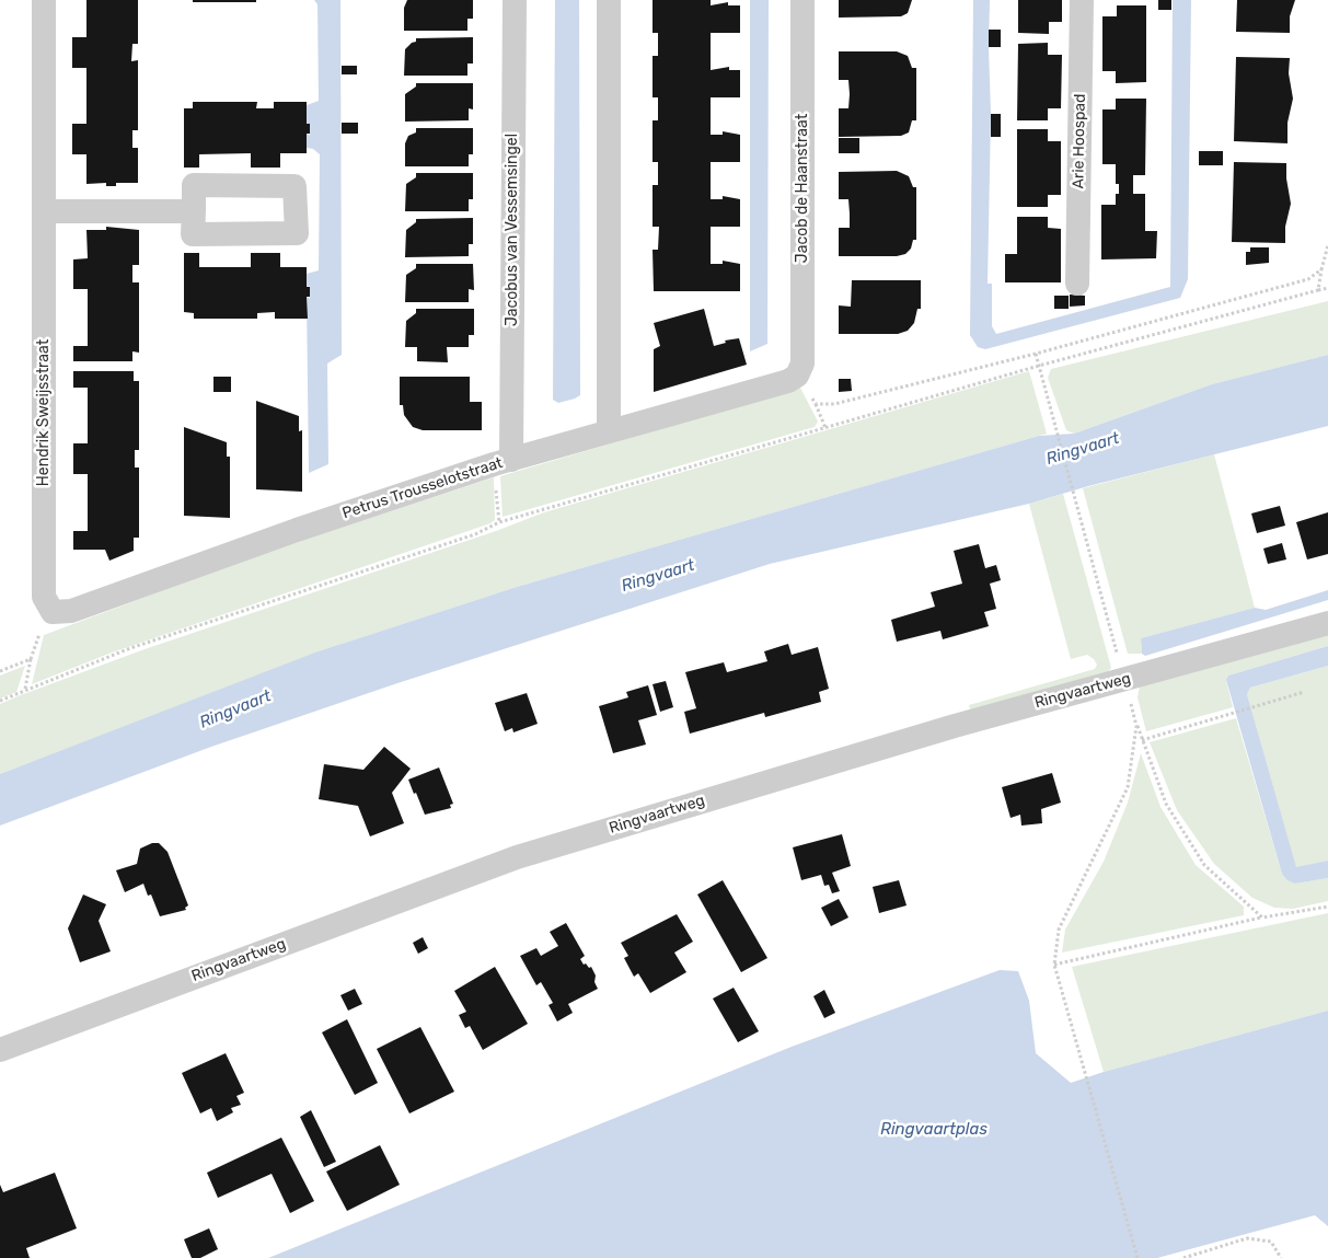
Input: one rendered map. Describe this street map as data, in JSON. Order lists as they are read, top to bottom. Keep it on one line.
{"streets":{"street":["Arie Hoospad","Jacob de Haanstraat","Jacobus van Vessemsingel","Hendrik Sweijsstraat","Petrus Trousselotstraat","Ringvaartweg"]},"crossings":[["Jacob de Haanstraat","Petrus Trousselotstraat"],["Jacobus van Vessemsingel","Petrus Trousselotstraat"],["Hendrik Sweijsstraat","Petrus Trousselotstraat"]],"water":["Ringvaart","Ringvaartplas"]}
